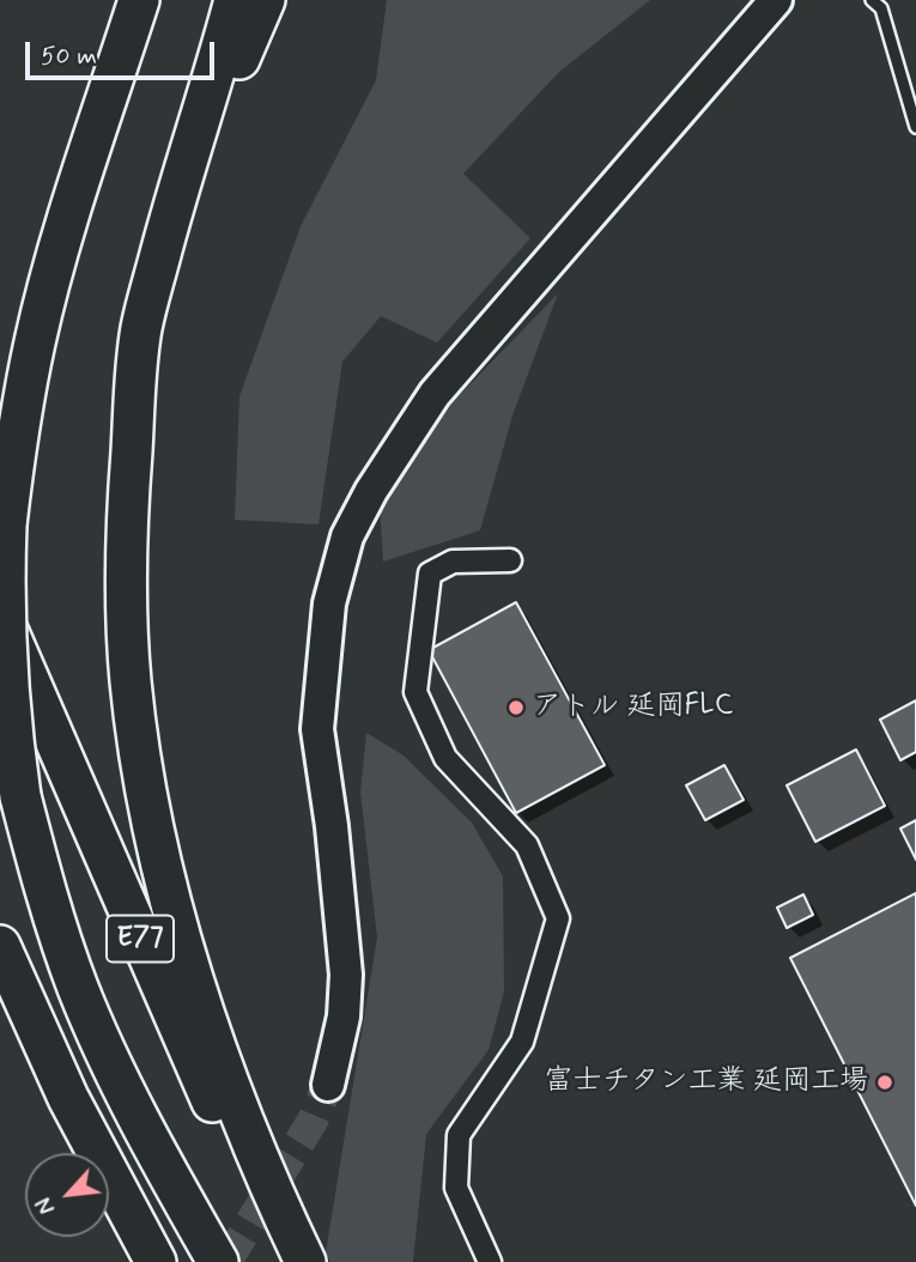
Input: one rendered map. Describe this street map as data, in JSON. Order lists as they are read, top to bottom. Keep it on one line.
{"streets":{"highway":["E77"]},"places":["アトル 延岡FLC","富士チタン工業 延岡工場"],"scale_bar":"50 m","north":"bottom left"}
